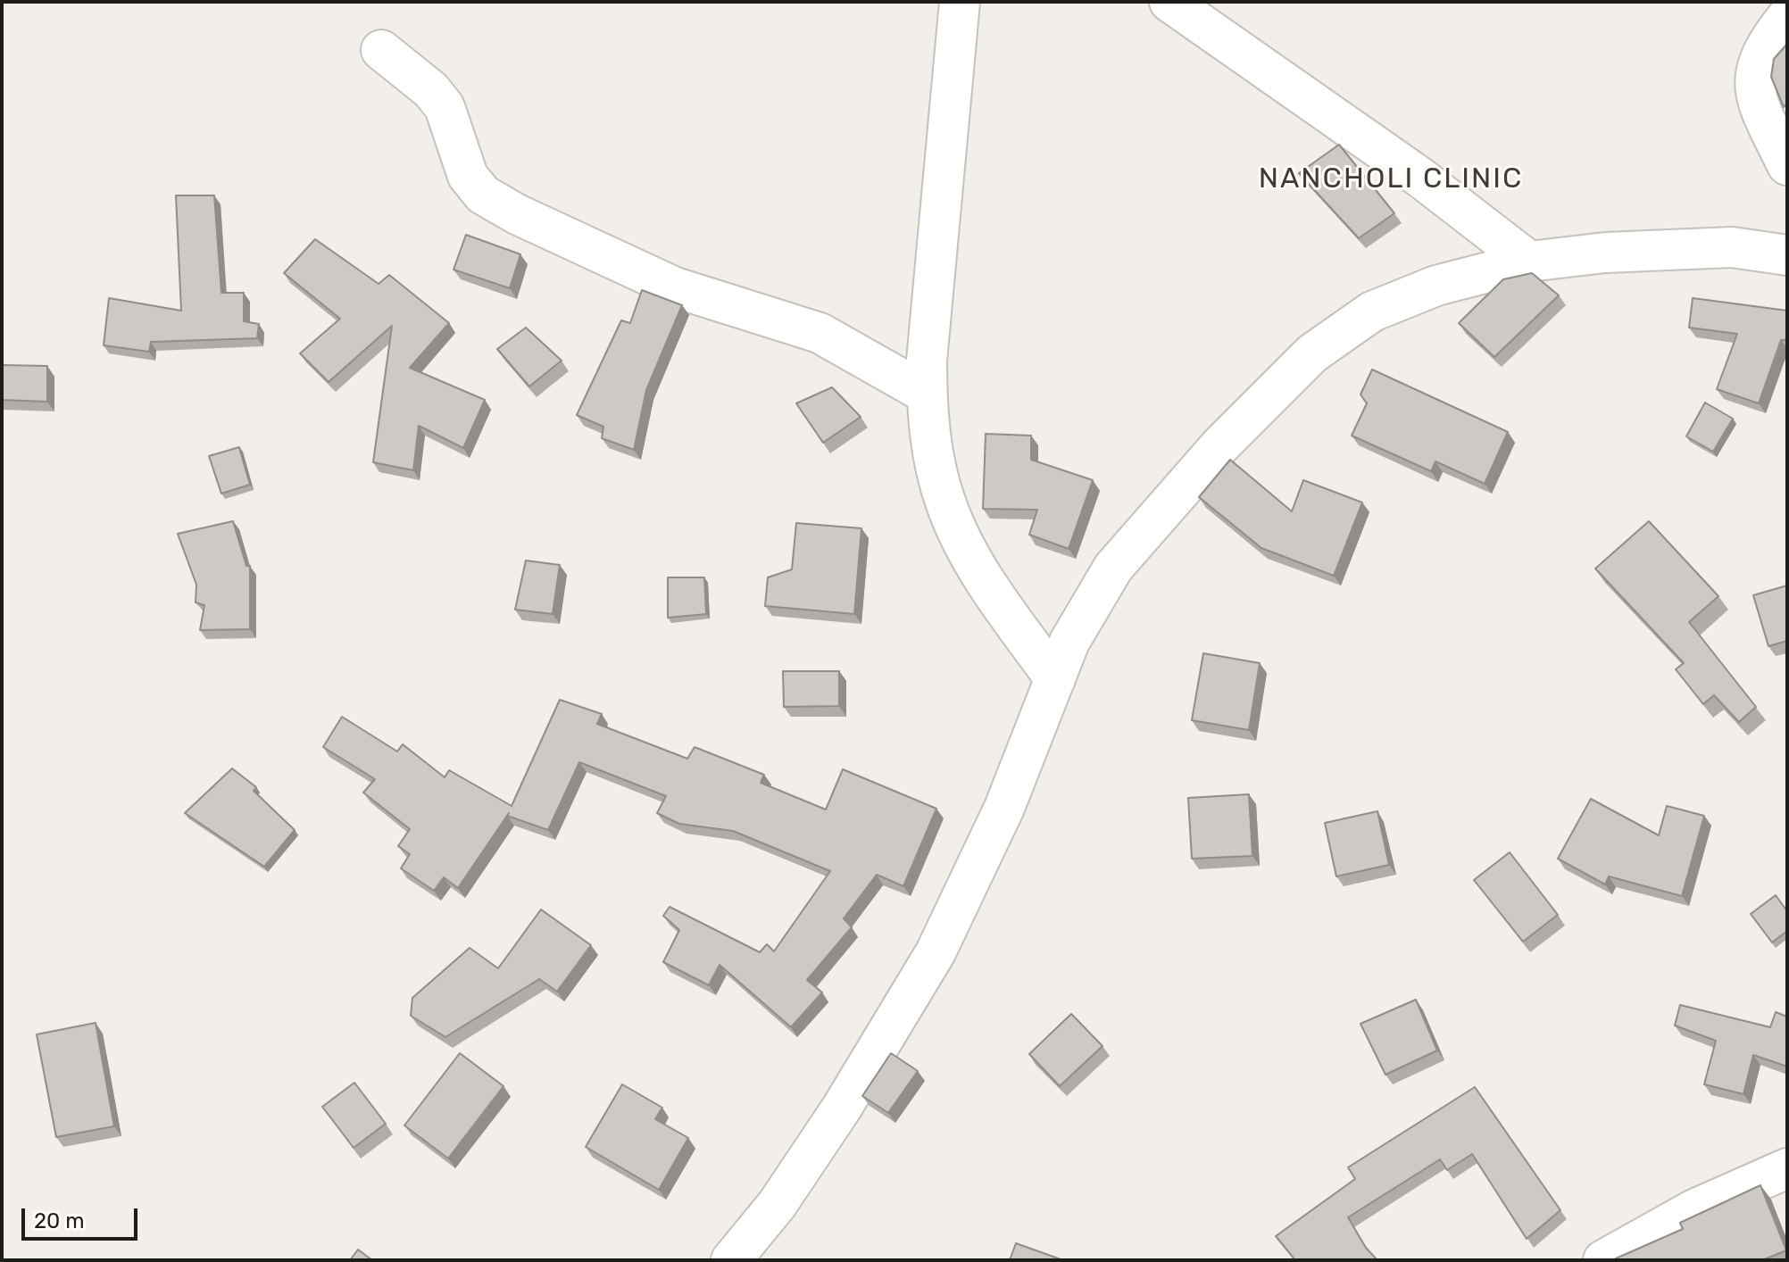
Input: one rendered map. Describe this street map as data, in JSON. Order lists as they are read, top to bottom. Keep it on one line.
{"districts":["NANCHOLI CLINIC"],"scale_bar":"20 m"}
